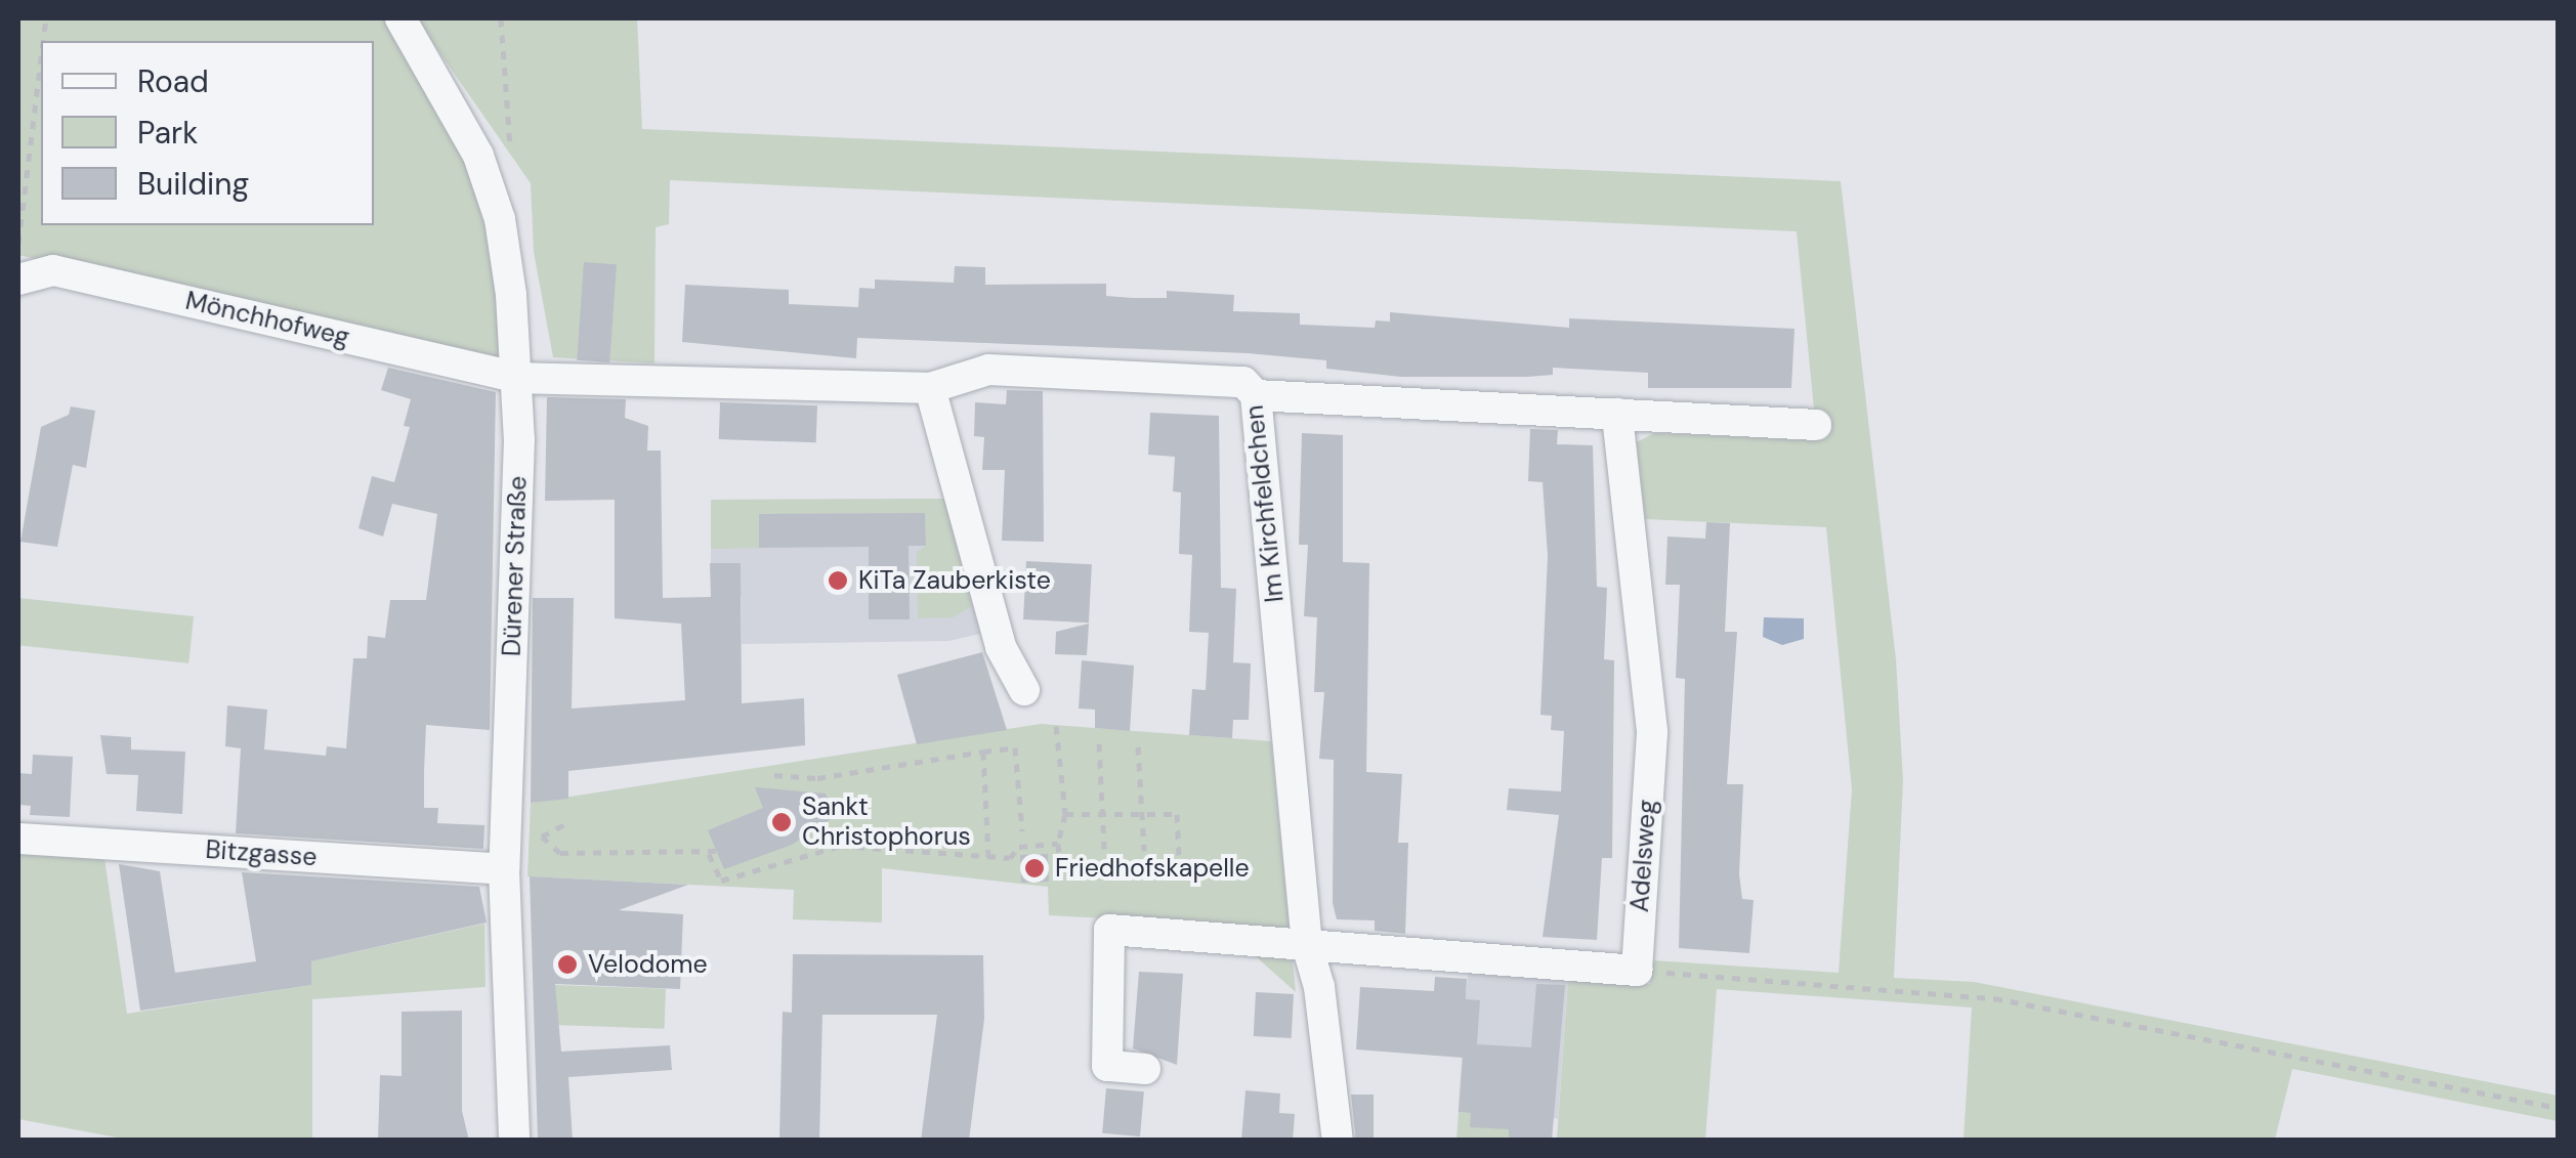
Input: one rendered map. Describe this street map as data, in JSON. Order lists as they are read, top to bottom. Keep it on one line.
{"streets":{"street":["Mönchhofweg","Im Kirchfeldchen","Dürener Straße","Bitzgasse","Adelsweg"]},"crossings":[["Mönchhofweg","Im Kirchfeldchen"],["Mönchhofweg","Dürener Straße"],["Im Kirchfeldchen","Dürener Straße"],["Dürener Straße","Bitzgasse"]],"places":["KiTa Zauberkiste","Sankt Christophorus","Friedhofskapelle","Velodome"],"legend":["Road","Park","Building"]}
